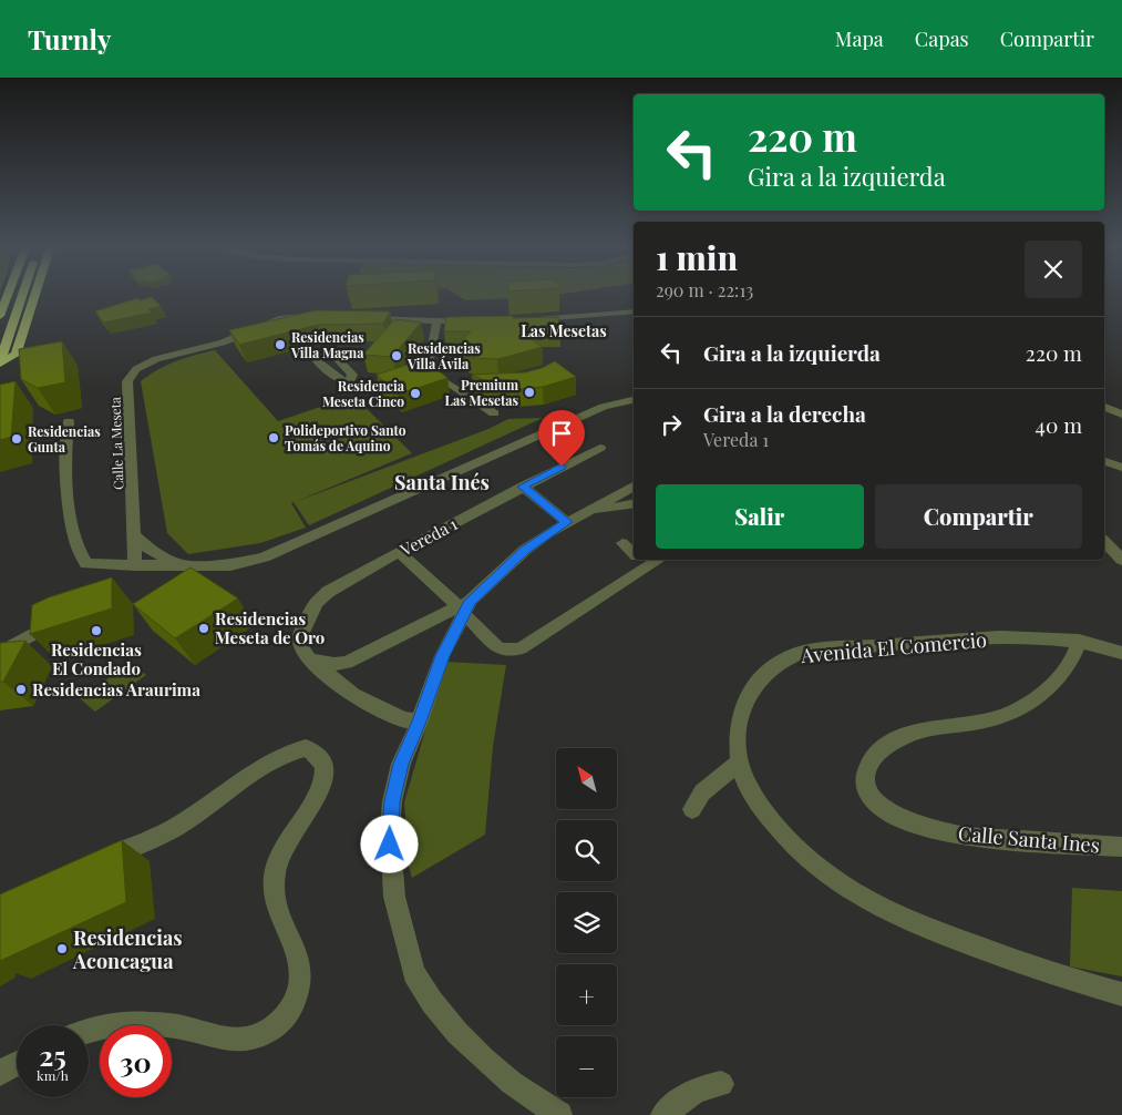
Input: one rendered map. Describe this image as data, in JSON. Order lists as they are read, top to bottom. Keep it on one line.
{"streets":{"street":["Calle La Meseta","Vereda 1","Avenida El Comercio","Calle Santa Ines"]},"crossings":[["Avenida El Comercio","Calle Santa Ines"]],"districts":["Las Mesetas","Santa Inés"],"places":["Residencias Villa Magna","Residencias Villa Ávila","Premium Las Mesetas","Residencia Meseta Cinco","Polideportivo Santo Tomás de Aquino","Residencias Gunta","Residencias Meseta de Oro","Residencias El Condado","Residencias Araurima","Residencias Aconcagua"],"north":"top left","page":{"header":"Turnly","nav":["Mapa","Capas","Compartir"],"turn":["220 m","Gira a la izquierda"],"heading":["1 min","290 m · 22:13"],"list":[{"name":"Gira a la izquierda","value":"220 m"},{"name":"Gira a la derecha","note":"Vereda 1","value":"40 m"}],"buttons":["Salir","Compartir"],"map_buttons":["+","−"],"speed":"25 km/h","limit":"30"}}
